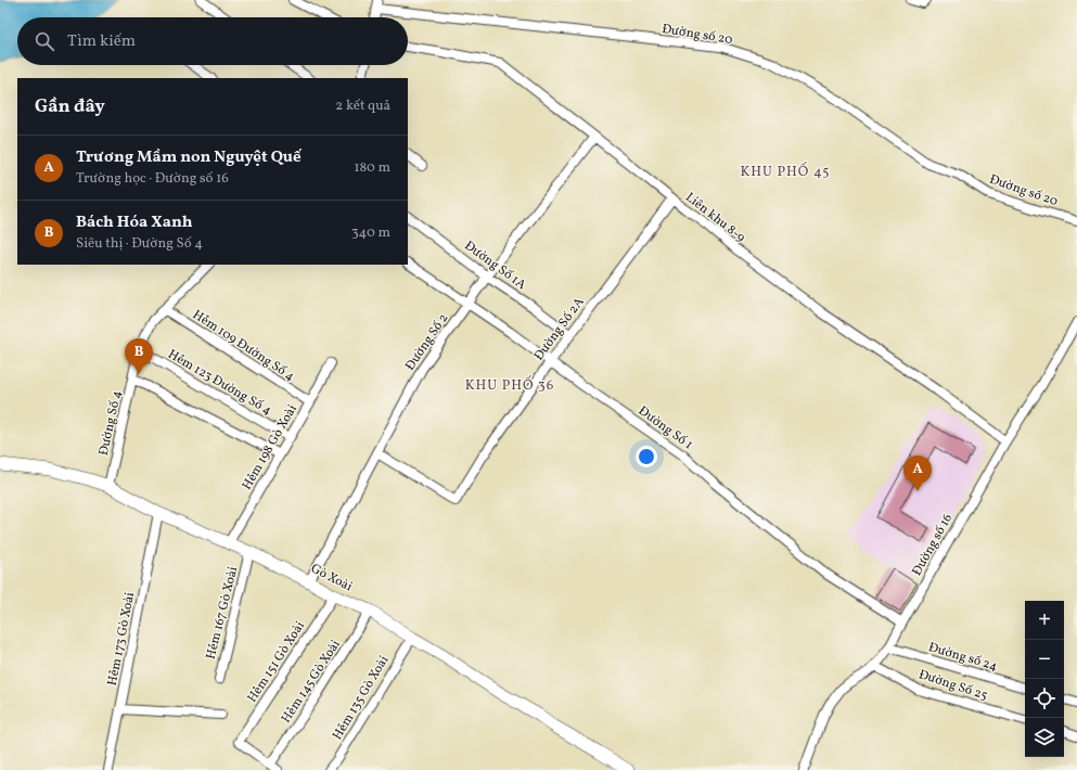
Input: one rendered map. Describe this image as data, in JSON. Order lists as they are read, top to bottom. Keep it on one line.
{"streets":{"street":["Đường số 20","Liên khu 8-9","Đường Số 1A","Đường Số 2A","Đường Số 2","Hẻm 109 Đường Số 4","Hẻm 123 Đường Số 4","Đường Số 4","Đường Số 1","Hẻm 198 Gò Xoài","Đường số 16","Gò Xoài","Hẻm 167 Gò Xoài","Hẻm 173 Gò Xoài","Đường số 24","Hẻm 151 Gò Xoài","Hẻm 145 Gò Xoài","Đường Số 25","Hẻm 135 Gò Xoài"]},"crossings":[["Liên khu 8-9","Đường Số 2A"],["Liên khu 8-9","Đường Số 2"],["Liên khu 8-9","Đường số 16"],["Đường Số 1A","Đường Số 2A"],["Đường Số 1A","Đường Số 2"],["Đường Số 2A","Đường Số 2"],["Đường Số 2A","Đường Số 1"],["Đường Số 2","Đường Số 1"],["Đường Số 2","Gò Xoài"],["Hẻm 109 Đường Số 4","Đường Số 4"],["Hẻm 109 Đường Số 4","Hẻm 198 Gò Xoài"],["Hẻm 123 Đường Số 4","Đường Số 4"],["Hẻm 123 Đường Số 4","Hẻm 198 Gò Xoài"],["Đường Số 4","Gò Xoài"],["Đường Số 1","Đường số 16"],["Hẻm 198 Gò Xoài","Gò Xoài"],["Đường số 16","Đường số 24"],["Đường số 16","Đường Số 25"],["Gò Xoài","Hẻm 167 Gò Xoài"],["Gò Xoài","Hẻm 173 Gò Xoài"],["Gò Xoài","Hẻm 151 Gò Xoài"],["Gò Xoài","Hẻm 145 Gò Xoài"],["Gò Xoài","Hẻm 135 Gò Xoài"],["Hẻm 151 Gò Xoài","Hẻm 145 Gò Xoài"]],"districts":["KHU PHỐ 45","KHU PHỐ 36"],"page":{"search":"Tìm kiếm","heading":["Gần đây","2 kết quả"],"list":[{"mark":"A","name":"Trương Mầm non Nguyệt Quế","note":"Trường học · Đường số 16","value":"180 m"},{"mark":"B","name":"Bách Hóa Xanh","note":"Siêu thị · Đường Số 4","value":"340 m"}],"pins":["B","A"],"map_buttons":["+","−"]}}
